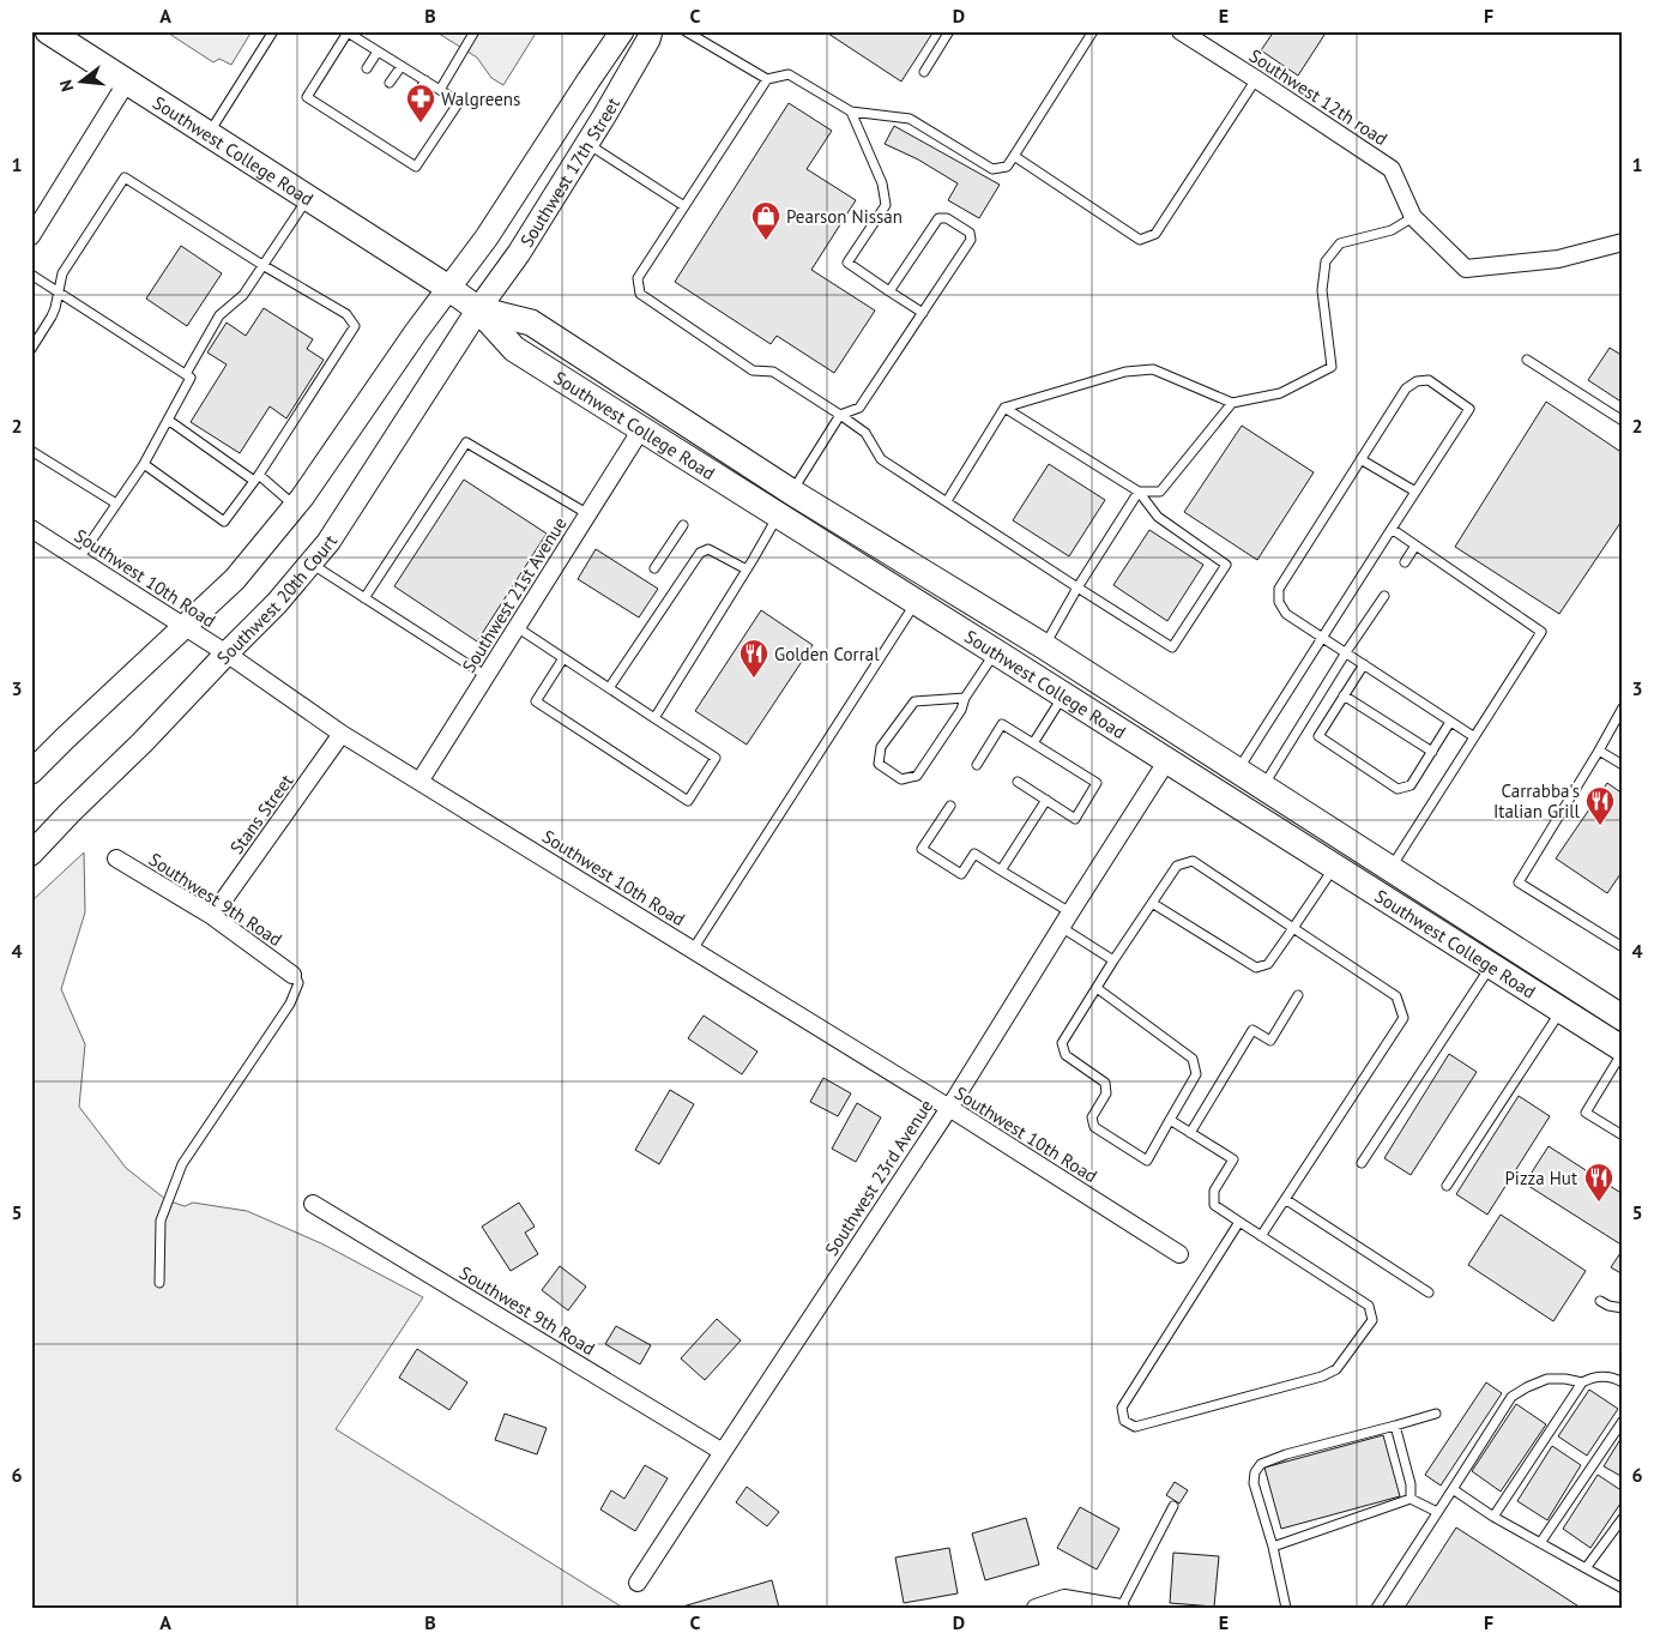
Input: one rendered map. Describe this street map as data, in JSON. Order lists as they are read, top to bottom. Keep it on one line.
{"streets":{"main road":["Southwest College Road","Southwest 17th Street","Southwest 20th Court"],"street":["Southwest 12th road","Southwest 10th Road","Southwest 21st Avenue","Stans Street","Southwest 9th Road","Southwest 23rd Avenue"]},"crossings":[["Southwest College Road","Southwest 17th Street"],["Southwest College Road","Southwest 21st Avenue"],["Southwest College Road","Southwest 20th Court"],["Southwest College Road","Southwest 23rd Avenue"],["Southwest 17th Street","Southwest 20th Court"],["Southwest 10th Road","Southwest 21st Avenue"],["Southwest 10th Road","Southwest 20th Court"],["Southwest 10th Road","Stans Street"],["Southwest 10th Road","Southwest 23rd Avenue"],["Stans Street","Southwest 9th Road"],["Southwest 9th Road","Southwest 23rd Avenue"]],"places":{"pharmacy":["Walgreens"],"shop":["Pearson Nissan"],"restaurant":["Golden Corral","Carrabba's Italian Grill","Pizza Hut"]},"north":"left","grid":{"columns":["A","B","C","D","E","F"],"rows":["1","2","3","4","5","6"]}}
